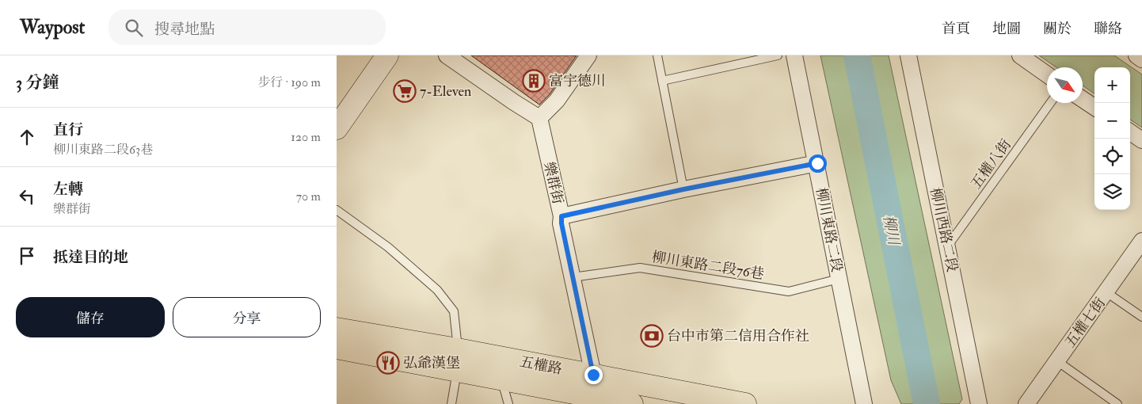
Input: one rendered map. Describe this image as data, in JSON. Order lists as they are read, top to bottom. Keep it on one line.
{"streets":{"main road":["五權路"],"street":["樂群街","柳川東路二段","柳川西路二段","五權七街"],"lane":["五權八街","柳川東路二段76巷"]},"crossings":[["五權八街","柳川西路二段"],["樂群街","柳川東路二段76巷"],["樂群街","五權路"],["柳川東路二段","柳川東路二段76巷"]],"water":["柳川"],"places":{"building":["富宇德川"],"supermarket":["7-Eleven"],"bank":["台中市第二信用合作社"],"restaurant":["弘爺漢堡"]},"north":"bottom right","page":{"header":"Waypost","search":"搜尋地點","nav":["首頁","地圖","關於","聯絡"],"heading":["3 分鐘","步行 · 190 m"],"map_buttons":["+","−"],"list":[["直行","柳川東路二段63巷","120 m"],["左轉","樂群街","70 m"],"抵達目的地"],"buttons":["儲存","分享"]}}
